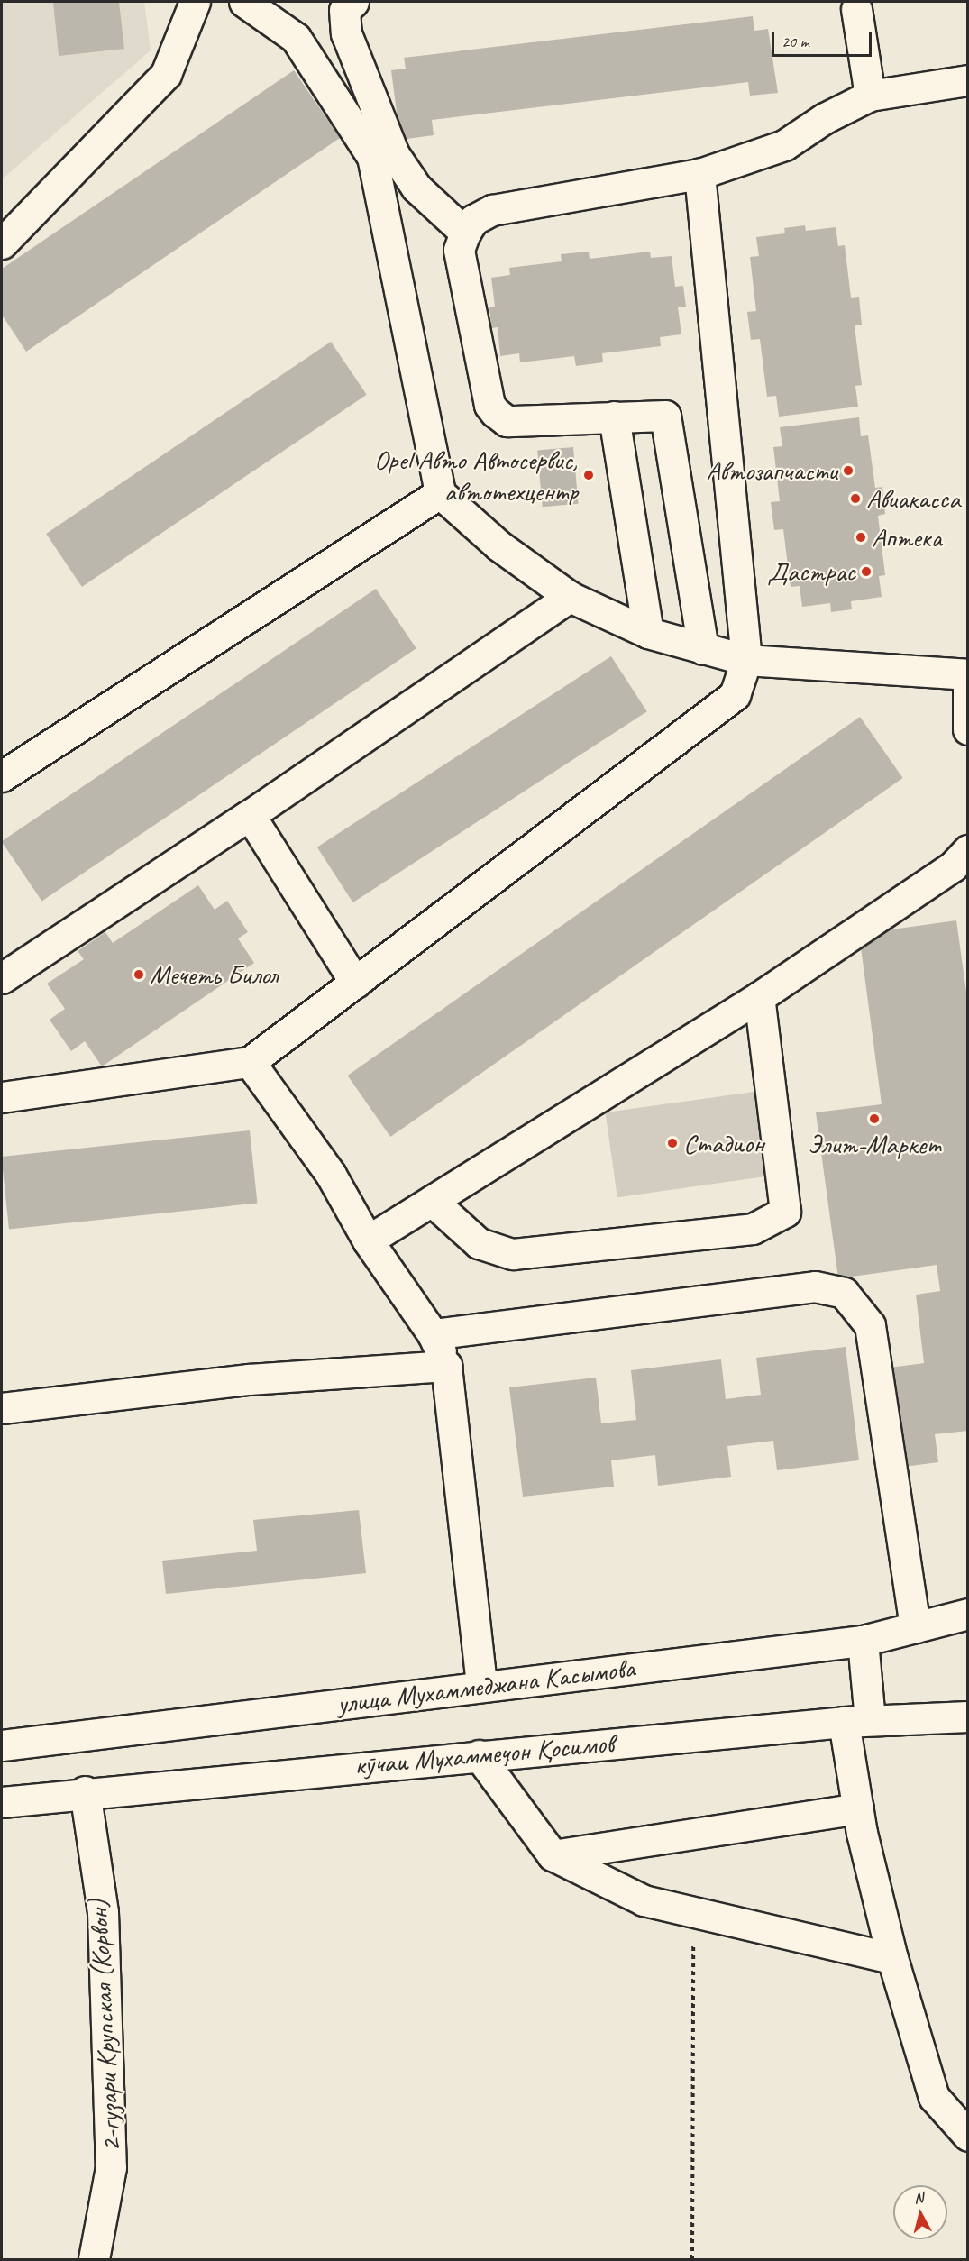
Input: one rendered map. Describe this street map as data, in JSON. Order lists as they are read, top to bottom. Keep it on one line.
{"streets":{"main road":["улица Мухаммеджана Касымова","кӯчаи Мухаммеҷон Қосимов","2-гузари Крупская (Корвон)"]},"crossings":[["кӯчаи Мухаммеҷон Қосимов","2-гузари Крупская (Корвон)"]],"places":["Автозапчасти","Opel Авто Автосервис, автотехцентр","Авиакасса","Аптека","Дастрас","Мечеть Билол","Элит-Маркет","Стадион"],"scale_bar":"20 m","north":"top"}
